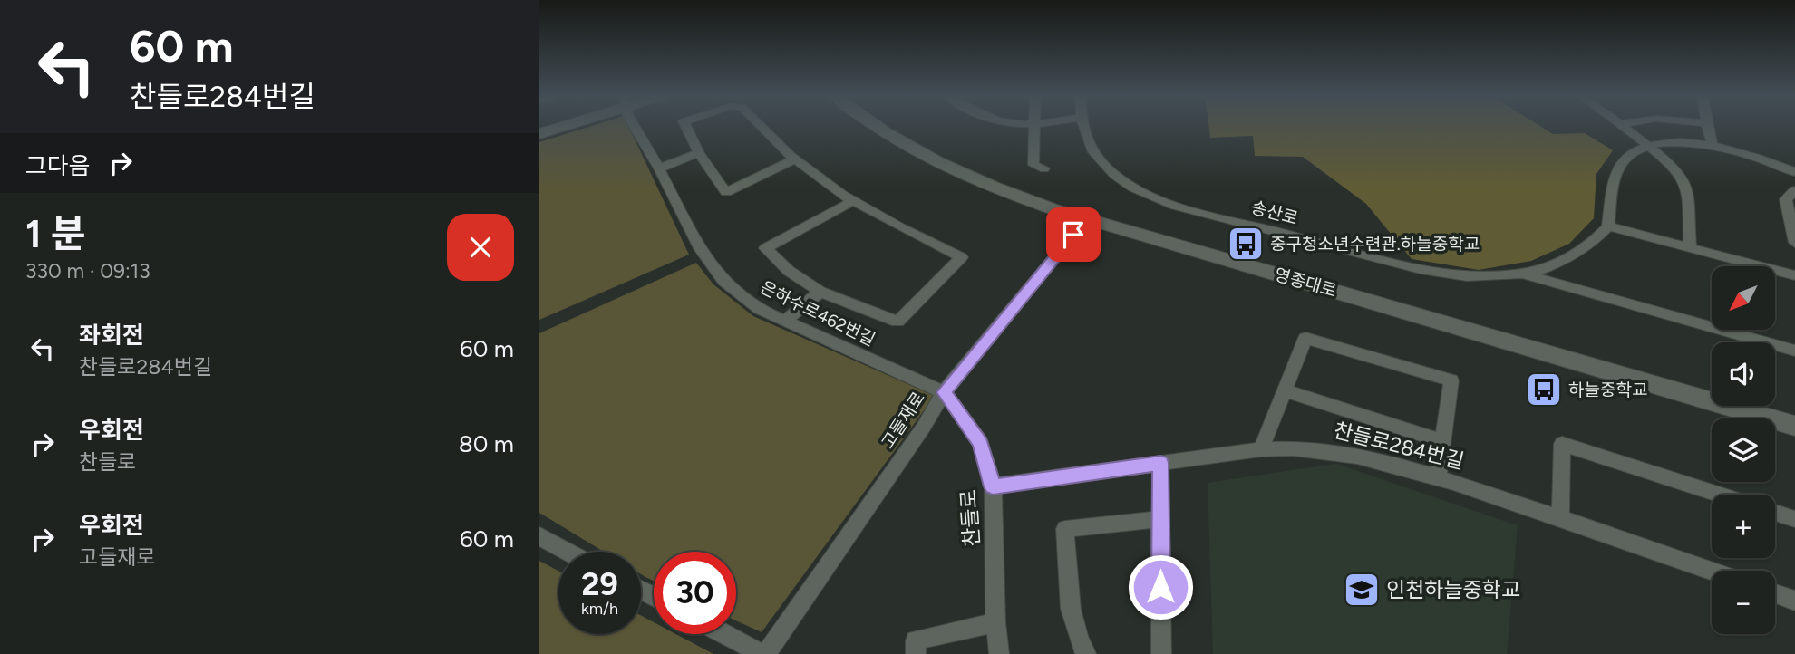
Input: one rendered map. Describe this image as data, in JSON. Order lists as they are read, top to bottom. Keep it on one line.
{"streets":{"street":["송산로","영종대로","은하수로462번길","고들재로","찬들로284번길","찬들로"]},"crossings":[["영종대로","고들재로"],["은하수로462번길","고들재로"],["은하수로462번길","찬들로"],["고들재로","찬들로"],["찬들로284번길","찬들로"]],"places":{"bus stop":["중구청소년수련관.하늘중학교","하늘중학교"],"school or university":["인천하늘중학교"]},"north":"bottom left","page":{"turn":["60 m","찬들로284번길"],"then":"그다음","heading":["1 분","330 m · 09:13"],"map_buttons":["+","−"],"list":[{"name":"좌회전","note":"찬들로284번길","value":"60 m"},{"name":"우회전","note":"찬들로","value":"80 m"},{"name":"우회전","note":"고들재로","value":"60 m"}],"speed":"29 km/h","limit":"30"}}
